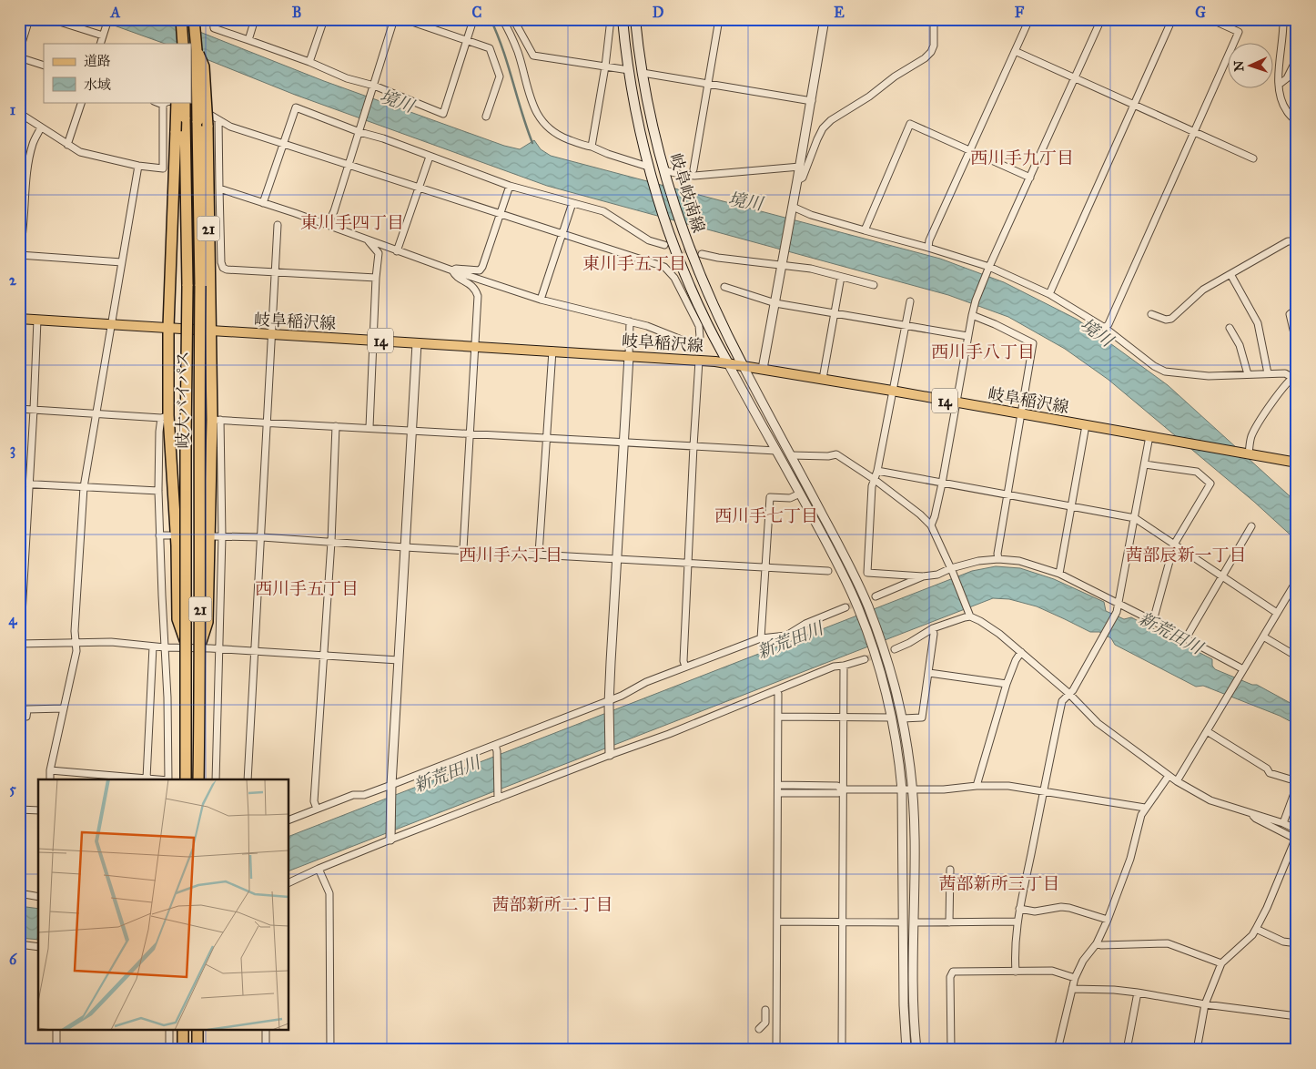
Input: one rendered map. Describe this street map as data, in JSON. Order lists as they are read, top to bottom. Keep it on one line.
{"streets":{"highway":["21","岐大バイパス"],"main road":["岐阜岐南線","岐阜稲沢線","14"]},"crossings":[["岐阜岐南線","岐阜稲沢線"],["21","岐阜稲沢線"],["21","岐大バイパス"]],"districts":["西川手九丁目","東川手四丁目","東川手五丁目","西川手八丁目","西川手七丁目","西川手六丁目","茜部辰新一丁目","西川手五丁目","茜部新所三丁目","茜部新所二丁目"],"water":["境川","新荒田川"],"legend":["道路","水域"],"north":"left","grid":{"columns":["A","B","C","D","E","F","G"],"rows":["1","2","3","4","5","6"]}}
